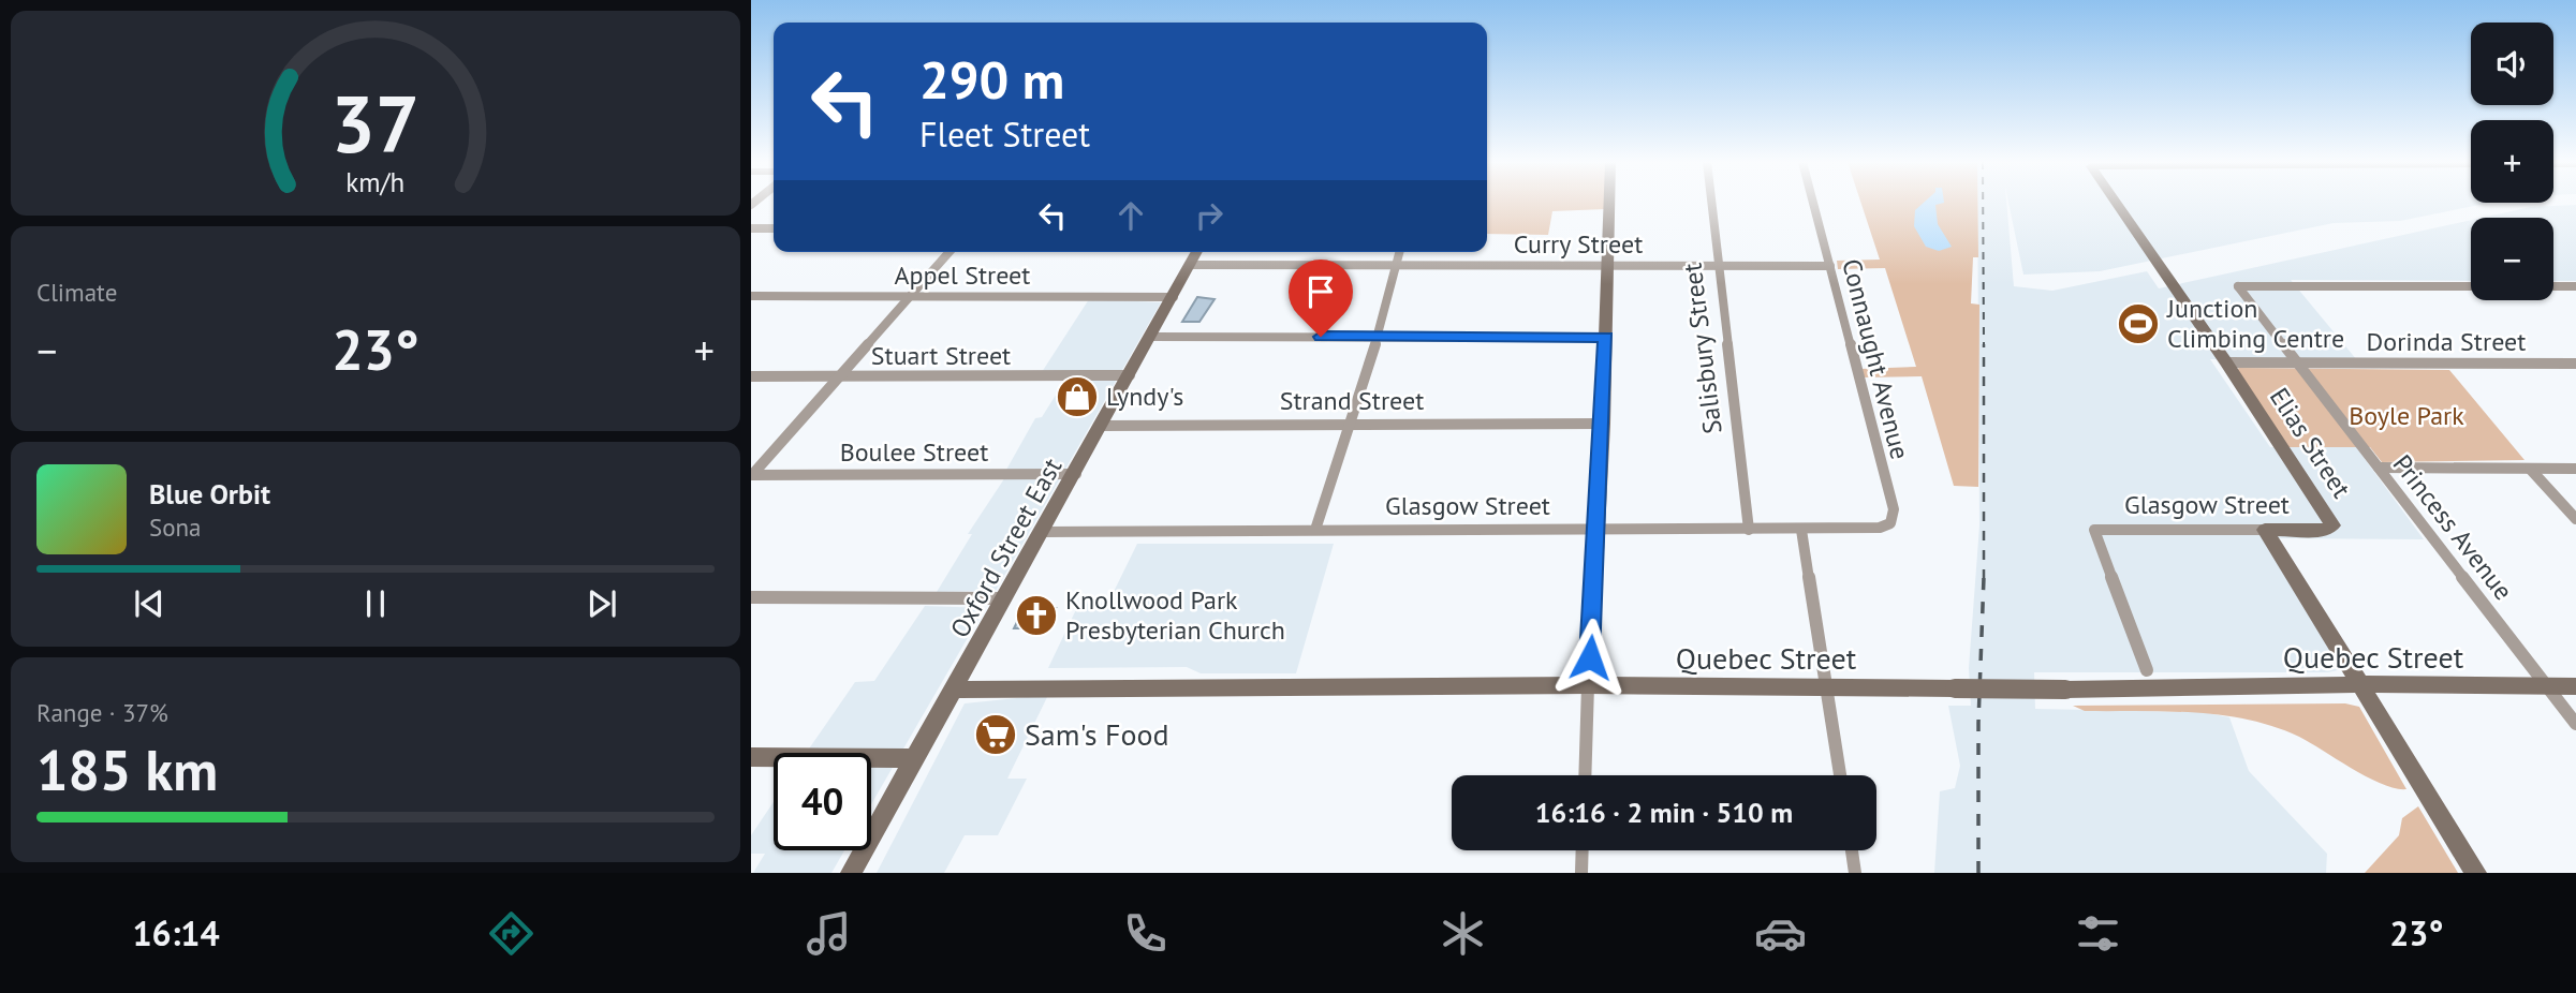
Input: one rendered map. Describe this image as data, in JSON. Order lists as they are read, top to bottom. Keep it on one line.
{"streets":{"street":["Curry Street","Appel Street","Dorinda Street","Salisbury Street","Stuart Street","Connaught Avenue","Strand Street","Elias Street","Boulee Street","Glasgow Street","Princess Avenue","Oxford Street East","Quebec Street"]},"crossings":[["Curry Street","Salisbury Street"],["Curry Street","Connaught Avenue"],["Curry Street","Oxford Street East"],["Appel Street","Oxford Street East"],["Dorinda Street","Elias Street"],["Dorinda Street","Princess Avenue"],["Salisbury Street","Glasgow Street"],["Stuart Street","Oxford Street East"],["Connaught Avenue","Glasgow Street"],["Strand Street","Oxford Street East"],["Elias Street","Glasgow Street"],["Boulee Street","Oxford Street East"],["Glasgow Street","Oxford Street East"],["Princess Avenue","Quebec Street"],["Oxford Street East","Quebec Street"]],"parks":["Boyle Park"],"places":{"sports":["Junction Climbing Centre"],"shop":["Lyndy's"],"church":["Knollwood Park Presbyterian Church"],"supermarket":["Sam's Food"]},"page":{"map_buttons":["+","−"],"turn":["290 m","Fleet Street"],"tile":["Climate",["Range · 37%","185 km"]],"heat":["−","23°","+"],"song":["Blue Orbit","Sona"],"limit":"40","trip":"16:16 · 2 min · 510 m","tabs":["16:14","23°"],"gauge":["37","km/h"]}}
